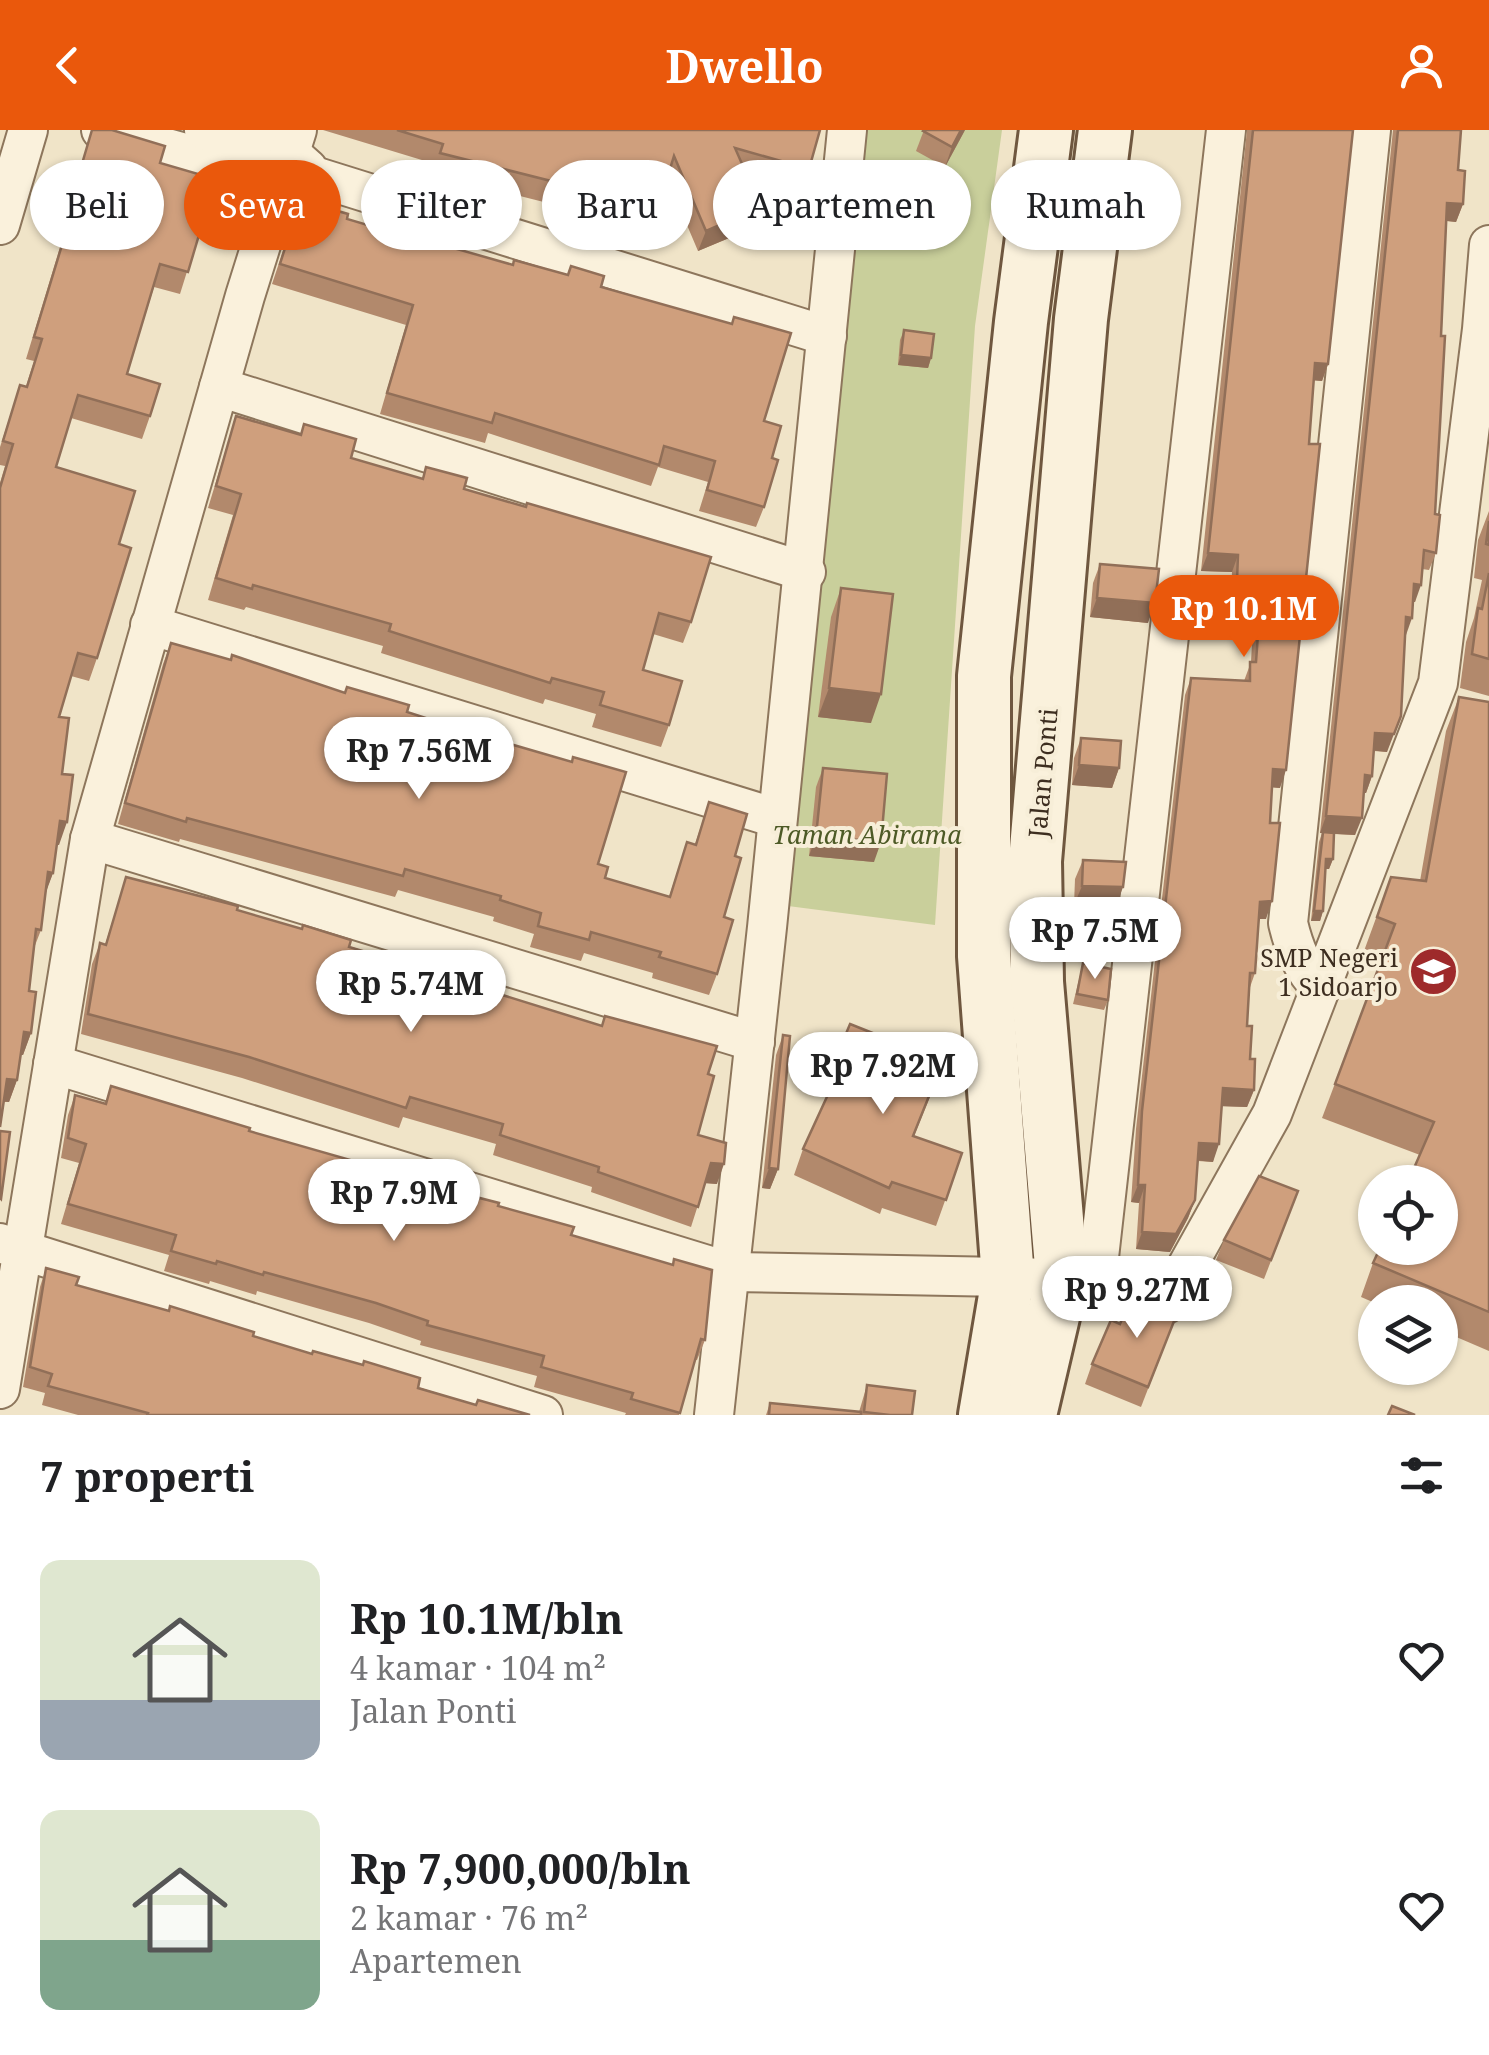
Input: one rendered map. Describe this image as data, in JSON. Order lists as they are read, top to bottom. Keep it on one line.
{"streets":{"main road":["Jalan Ponti"]},"parks":["Taman Abirama"],"places":{"school or university":["SMP Negeri 1 Sidoarjo"]},"page":{"header":"Dwello","chip":["Beli","Sewa","Filter","Baru","Apartemen","Rumah"],"price":["Rp 10.1M","Rp 7.56M","Rp 7.5M","Rp 5.74M","Rp 7.92M","Rp 7.9M","Rp 9.27M"],"heading":"7 properti","list":[{"name":"Rp 10.1M/bln","note":"4 kamar · 104 m² · Jalan Ponti"},{"name":"Rp 7,900,000/bln","note":"2 kamar · 76 m² · Apartemen"}]}}
